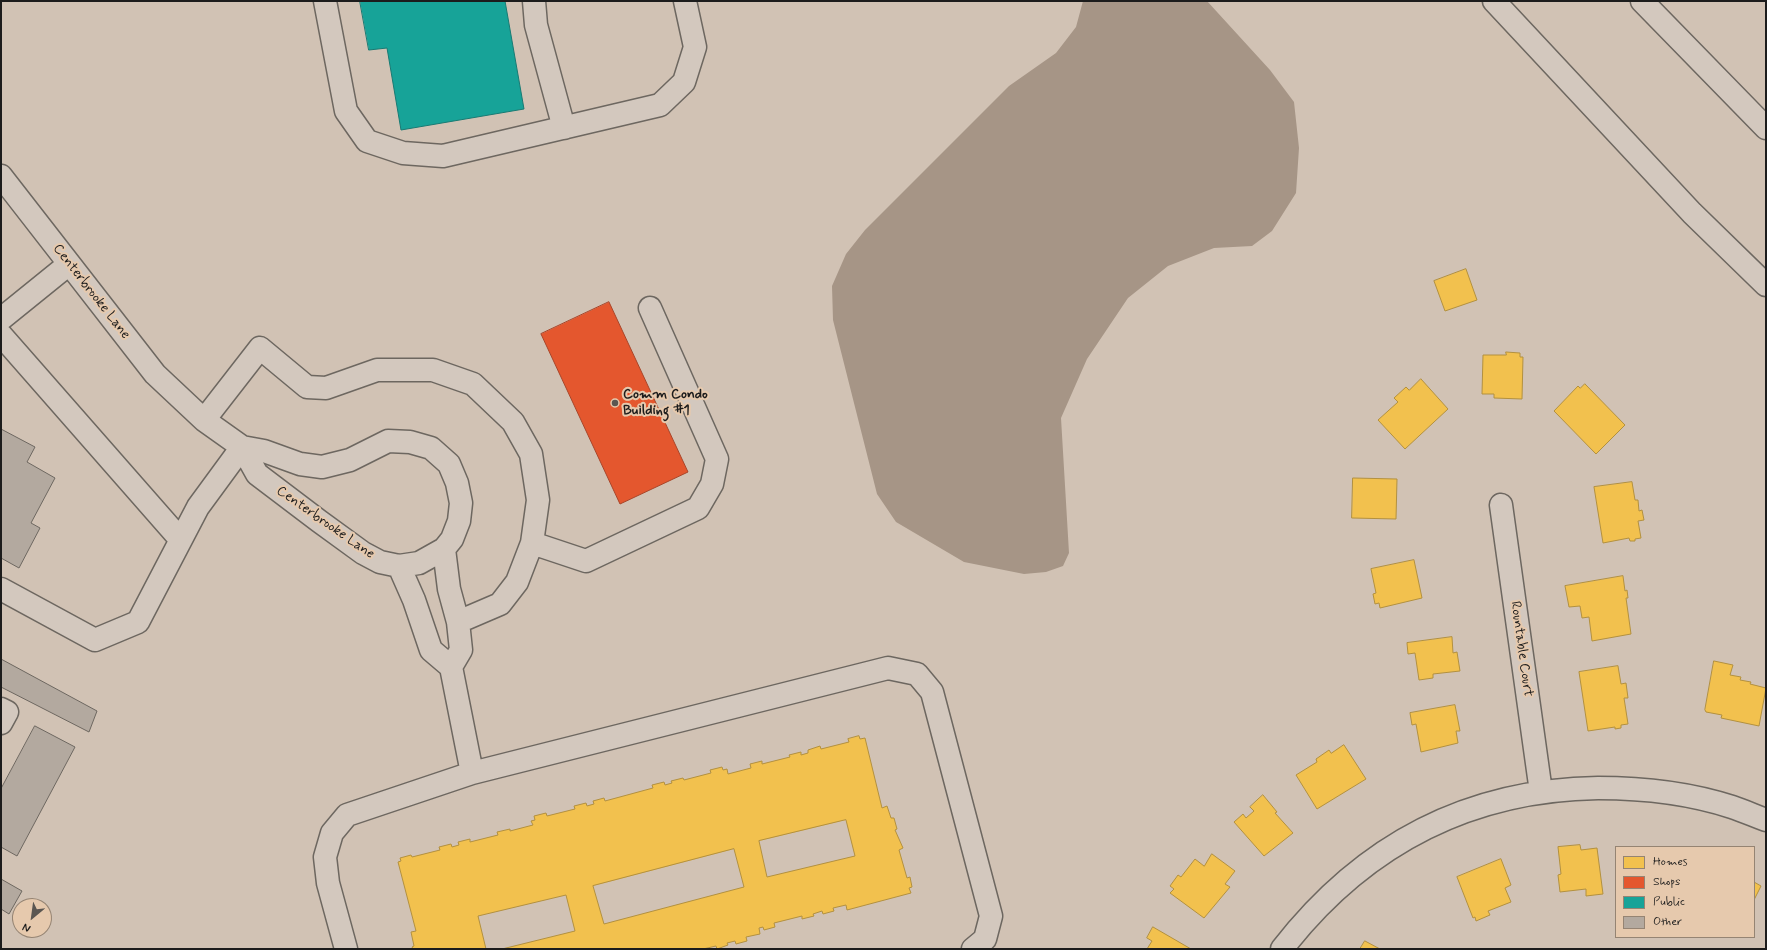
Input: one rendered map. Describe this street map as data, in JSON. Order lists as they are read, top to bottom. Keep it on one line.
{"streets":{"main road":["Centerbrooke Lane","Rountable Court"]},"places":["Comm Condo Building #1"],"legend":["Homes","Shops","Public","Other"],"north":"bottom left"}
